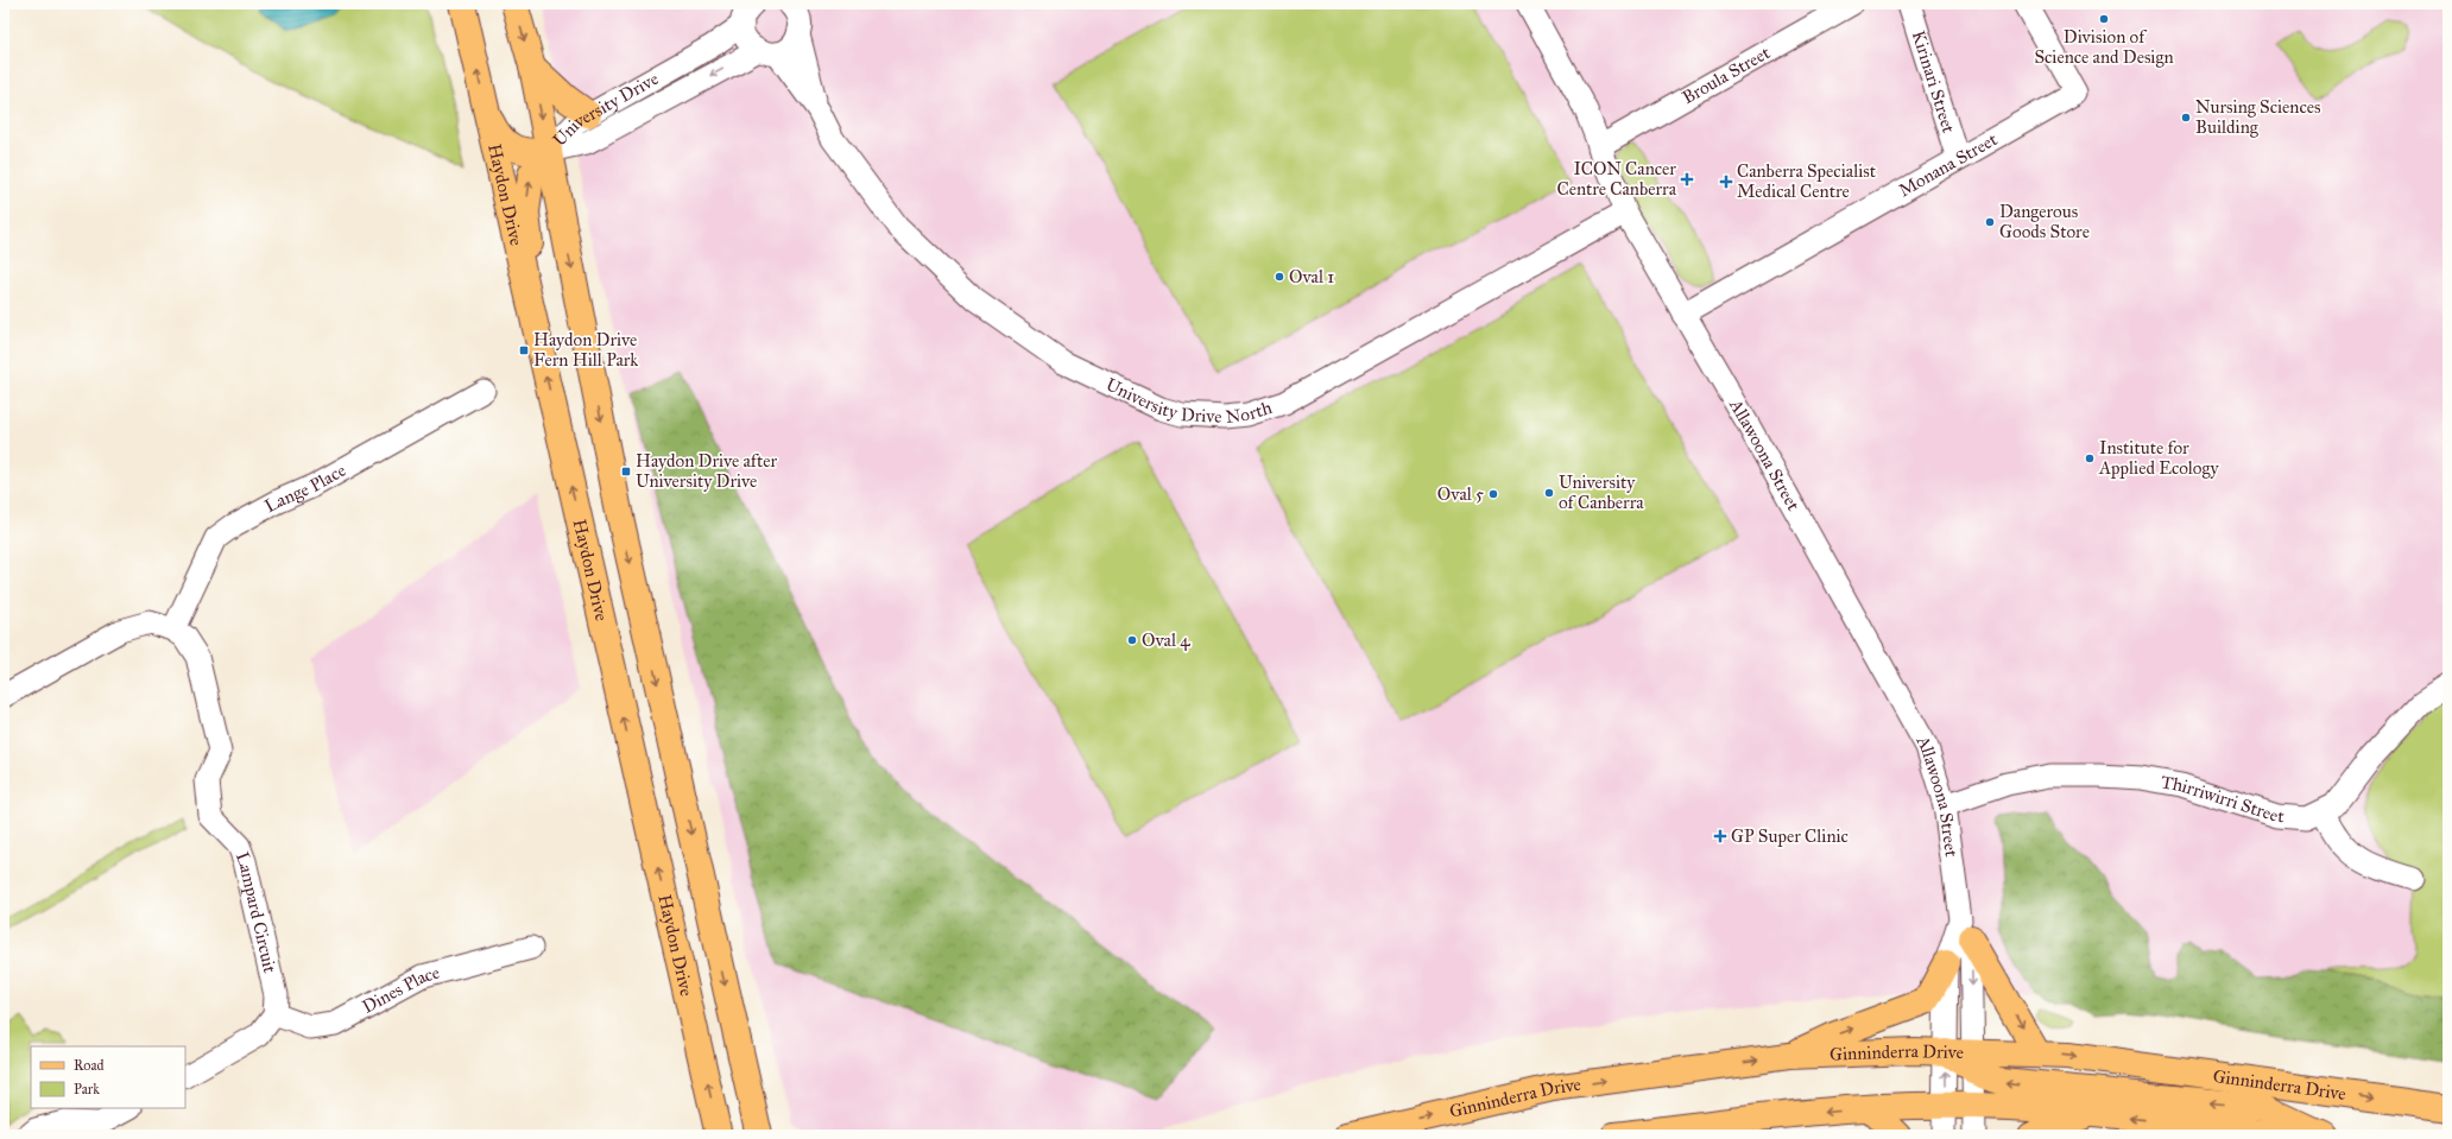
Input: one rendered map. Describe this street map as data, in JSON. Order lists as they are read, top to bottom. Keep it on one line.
{"streets":{"main road":["Haydon Drive","Ginninderra Drive"],"street":["Broula Street","Kirinari Street","University Drive","Monana Street","University Drive North","Allawoona Street","Lange Place","Thirriwirri Street","Lampard Circuit","Dines Place"]},"crossings":[["Broula Street","Allawoona Street"],["Kirinari Street","Monana Street"],["University Drive","University Drive North"],["Monana Street","Allawoona Street"],["University Drive North","Allawoona Street"],["Allawoona Street","Thirriwirri Street"],["Allawoona Street","Ginninderra Drive"],["Lange Place","Lampard Circuit"],["Lampard Circuit","Dines Place"]],"places":{"other":["Division of Science and Design","Nursing Sciences Building","Dangerous Goods Store","Oval 1","Institute for Applied Ecology","University of Canberra","Oval 5","Oval 4"],"health":["ICON Cancer Centre Canberra","Canberra Specialist Medical Centre","GP Super Clinic"],"transit":["Haydon Drive Fern Hill Park","Haydon Drive after University Drive"]},"legend":["Road","Park"]}
